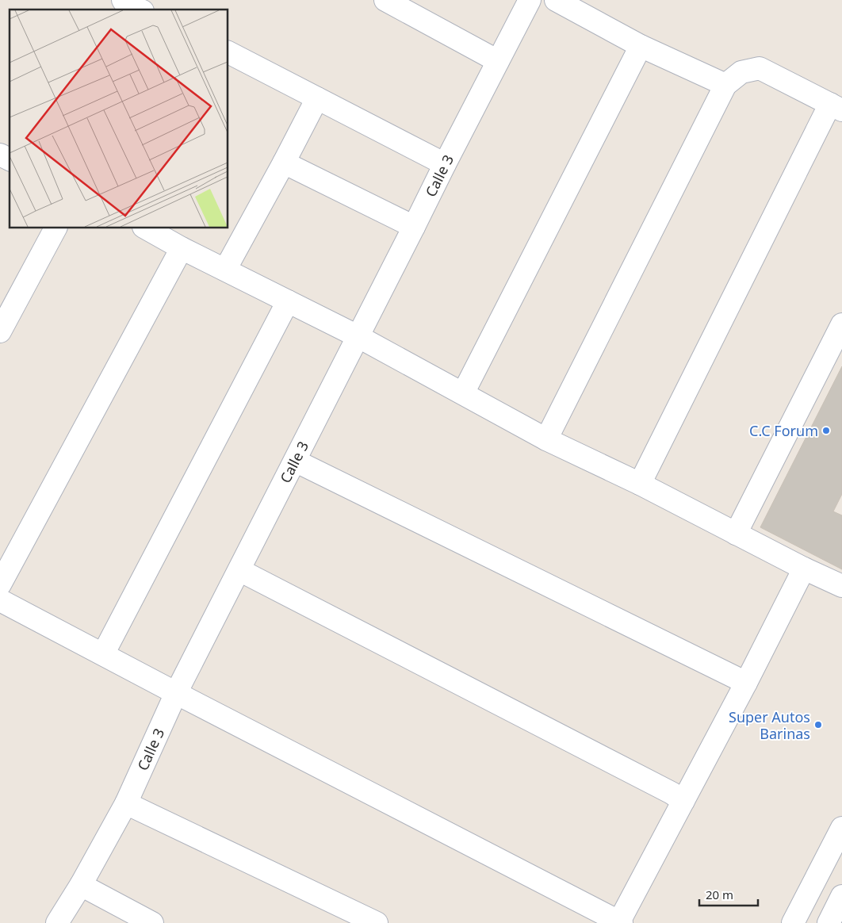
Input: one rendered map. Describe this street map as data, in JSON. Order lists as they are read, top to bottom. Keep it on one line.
{"streets":{"street":["Calle 3"]},"places":["C.C Forum","Super Autos Barinas"],"scale_bar":"20 m"}
